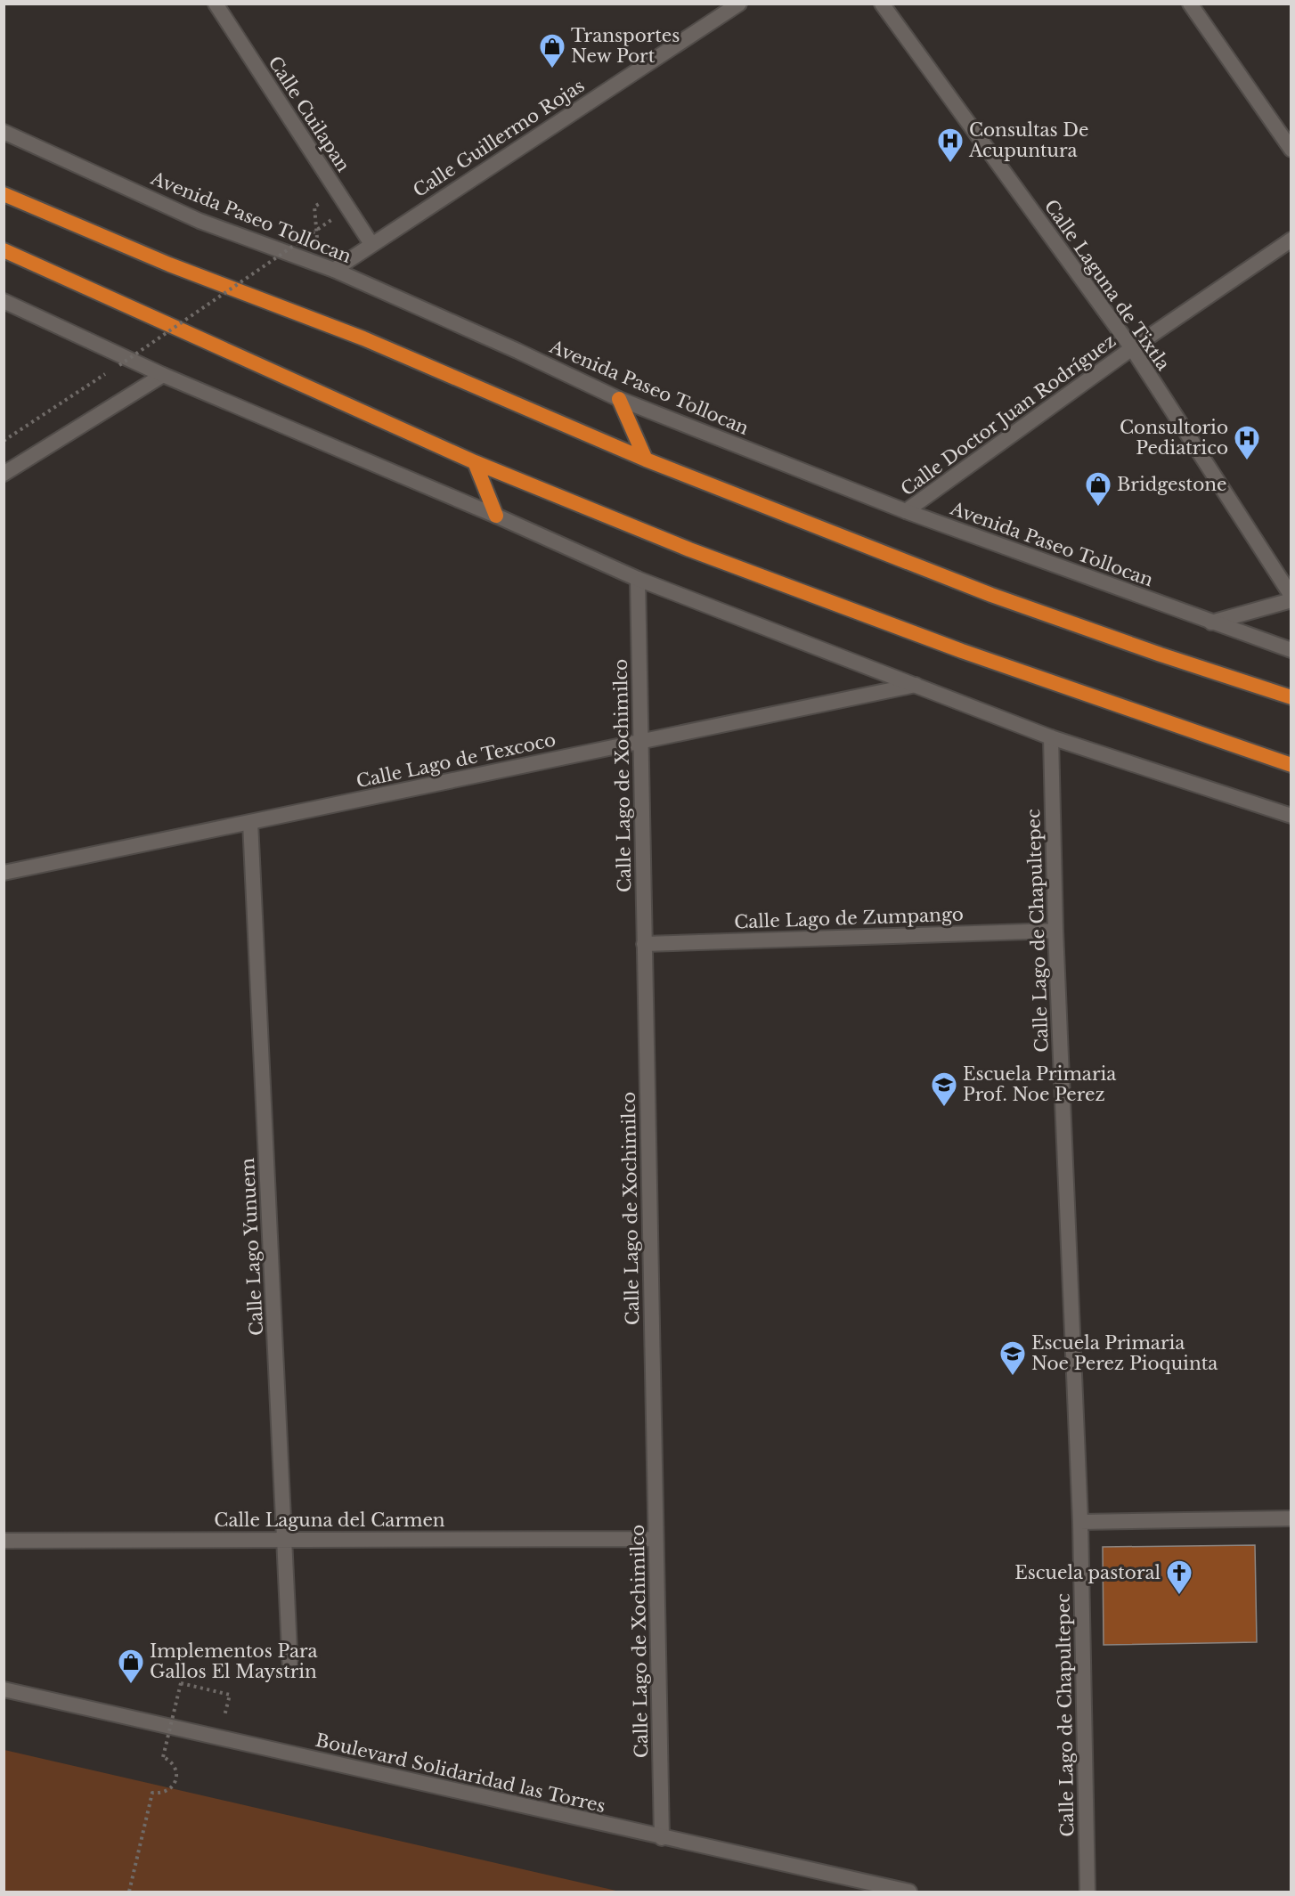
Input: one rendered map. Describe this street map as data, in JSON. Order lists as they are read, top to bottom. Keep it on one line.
{"streets":{"street":["Calle Cuilapan","Calle Guillermo Rojas","Avenida Paseo Tollocan","Calle Laguna de Tixtla","Calle Doctor Juan Rodríguez","Calle Lago de Texcoco","Calle Lago de Xochimilco","Calle Lago de Zumpango","Calle Lago de Chapultepec","Calle Lago Yunuem","Calle Laguna del Carmen","Boulevard Solidaridad las Torres"]},"crossings":[["Calle Cuilapan","Calle Guillermo Rojas"],["Calle Guillermo Rojas","Avenida Paseo Tollocan"],["Avenida Paseo Tollocan","Calle Doctor Juan Rodríguez"],["Calle Laguna de Tixtla","Calle Doctor Juan Rodríguez"],["Calle Lago de Texcoco","Calle Lago de Xochimilco"],["Calle Lago de Texcoco","Calle Lago Yunuem"],["Calle Lago de Xochimilco","Calle Lago de Zumpango"],["Calle Lago de Xochimilco","Calle Laguna del Carmen"],["Calle Lago de Xochimilco","Boulevard Solidaridad las Torres"],["Calle Lago de Zumpango","Calle Lago de Chapultepec"],["Calle Lago Yunuem","Calle Laguna del Carmen"]],"places":{"shop":["Transportes New Port","Bridgestone","Implementos Para Gallos El Maystrin"],"hospital":["Consultas De Acupuntura","Consultorio Pediatrico"],"school or university":["Escuela Primaria Prof. Noe Perez","Escuela Primaria Noe Perez Pioquinta"],"church":["Escuela pastoral"]}}
